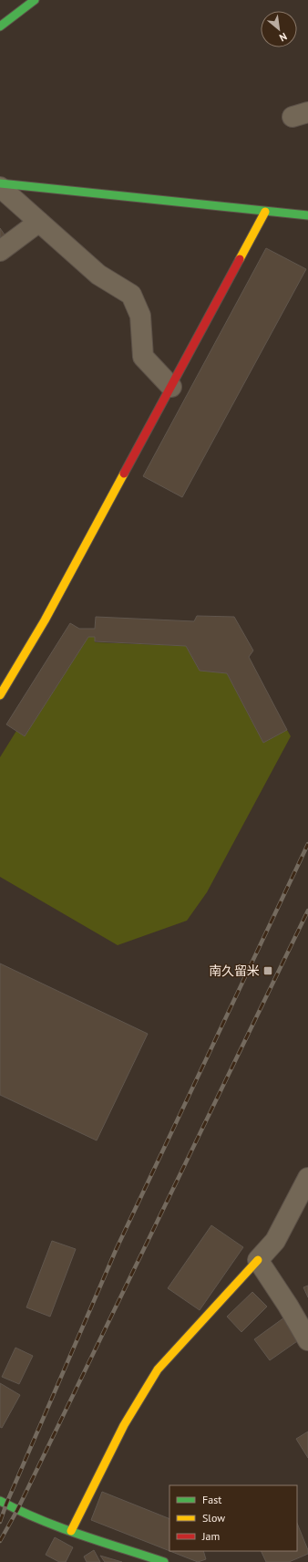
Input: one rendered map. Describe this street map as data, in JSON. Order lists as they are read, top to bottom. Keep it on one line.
{"places":{"transit":["南久留米"]},"legend":["Fast","Slow","Jam"],"north":"bottom right"}
